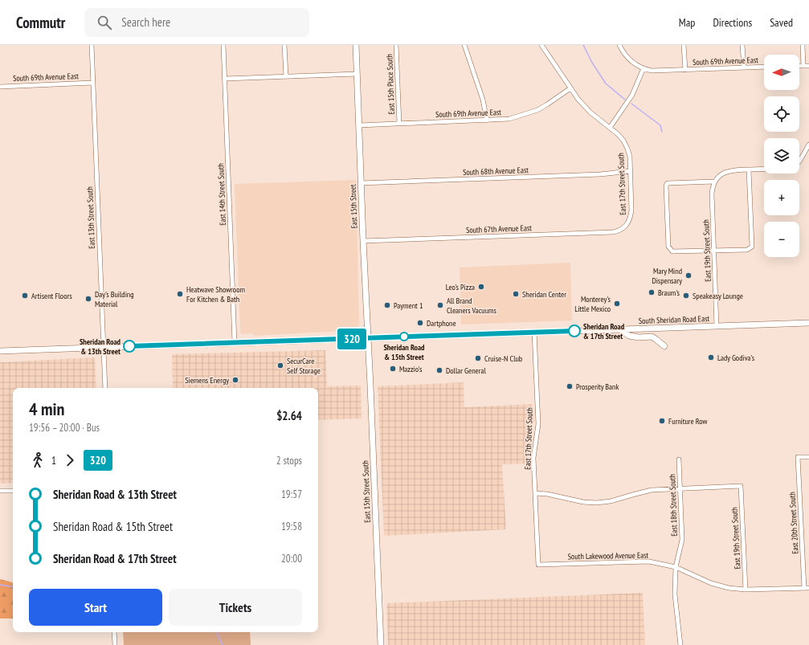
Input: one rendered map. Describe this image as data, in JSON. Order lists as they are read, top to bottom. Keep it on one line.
{"streets":{"main road":["East 15th Street","South Sheridan Road East","East 15th Street South"],"street":["South 69th Avenue East","East 15th Place South","South 68th Avenue East","East 17th Street South","East 14th Street South","East 13th Street South","South 67th Avenue East","East 19th Street South","East 18th Street South","East 20th Street South","South Lakewood Avenue East"]},"crossings":[["South 69th Avenue East","East 15th Place South"],["South 69th Avenue East","East 17th Street South"],["South 69th Avenue East","East 15th Street"],["South 69th Avenue East","East 13th Street South"],["South 68th Avenue East","East 17th Street South"],["South 68th Avenue East","East 15th Street"],["East 17th Street South","South 67th Avenue East"],["East 17th Street South","South Sheridan Road East"],["East 17th Street South","South Lakewood Avenue East"],["East 14th Street South","South Sheridan Road East"],["East 15th Street","South 67th Avenue East"],["East 15th Street","South Sheridan Road East"],["East 15th Street","East 15th Street South"],["East 13th Street South","South Sheridan Road East"],["East 19th Street South","South Sheridan Road East"],["East 19th Street South","East 18th Street South"],["East 19th Street South","South Lakewood Avenue East"],["South Sheridan Road East","East 15th Street South"],["East 18th Street South","South Lakewood Avenue East"],["East 20th Street South","South Lakewood Avenue East"]],"places":["Mary Mind Dispensary","Leo's Pizza","Braum's","Heatwave Showroom For Kitchen & Bath","Sheridan Center","Artisent Floors","Speakeasy Lounge","Day's Building Material","Monterey's Little Mexico","Payment 1","All Brand Cleaners Vacuums","Dartphone","Sheridan Road & 17th Street","Sheridan Road & 15th Street","Sheridan Road & 13th Street","Lady Godiva's","Cruise-N Club","SecurCare Self Storage","Mazzio's","Dollar General","Siemens Energy","Prosperity Bank","Furniture Row"],"lines":["bus line 320"],"north":"left","page":{"header":"Commutr","search":"Search here","nav":["Map","Directions","Saved"],"on_map":"320","map_buttons":["+","−"],"heading":["4 min","19:56 – 20:00 · Bus","$2.64"],"legs":["1","320","2 stops"],"list":[{"name":"Sheridan Road & 13th Street","value":"19:57"},{"name":"Sheridan Road & 15th Street","value":"19:58"},{"name":"Sheridan Road & 17th Street","value":"20:00"}],"buttons":["Start","Tickets"]}}
